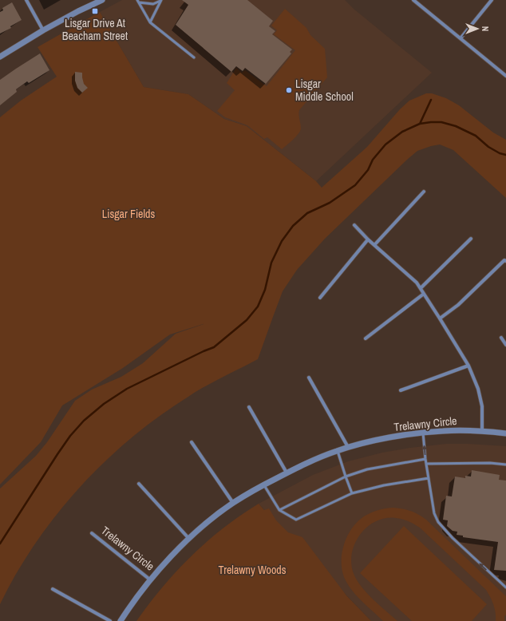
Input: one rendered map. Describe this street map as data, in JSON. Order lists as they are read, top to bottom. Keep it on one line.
{"streets":{"street":["Trelawny Circle"]},"parks":["Lisgar Fields","Trelawny Woods"],"places":{"transit":["Lisgar Drive At Beacham Street"],"other":["Lisgar Middle School"]},"north":"right"}
